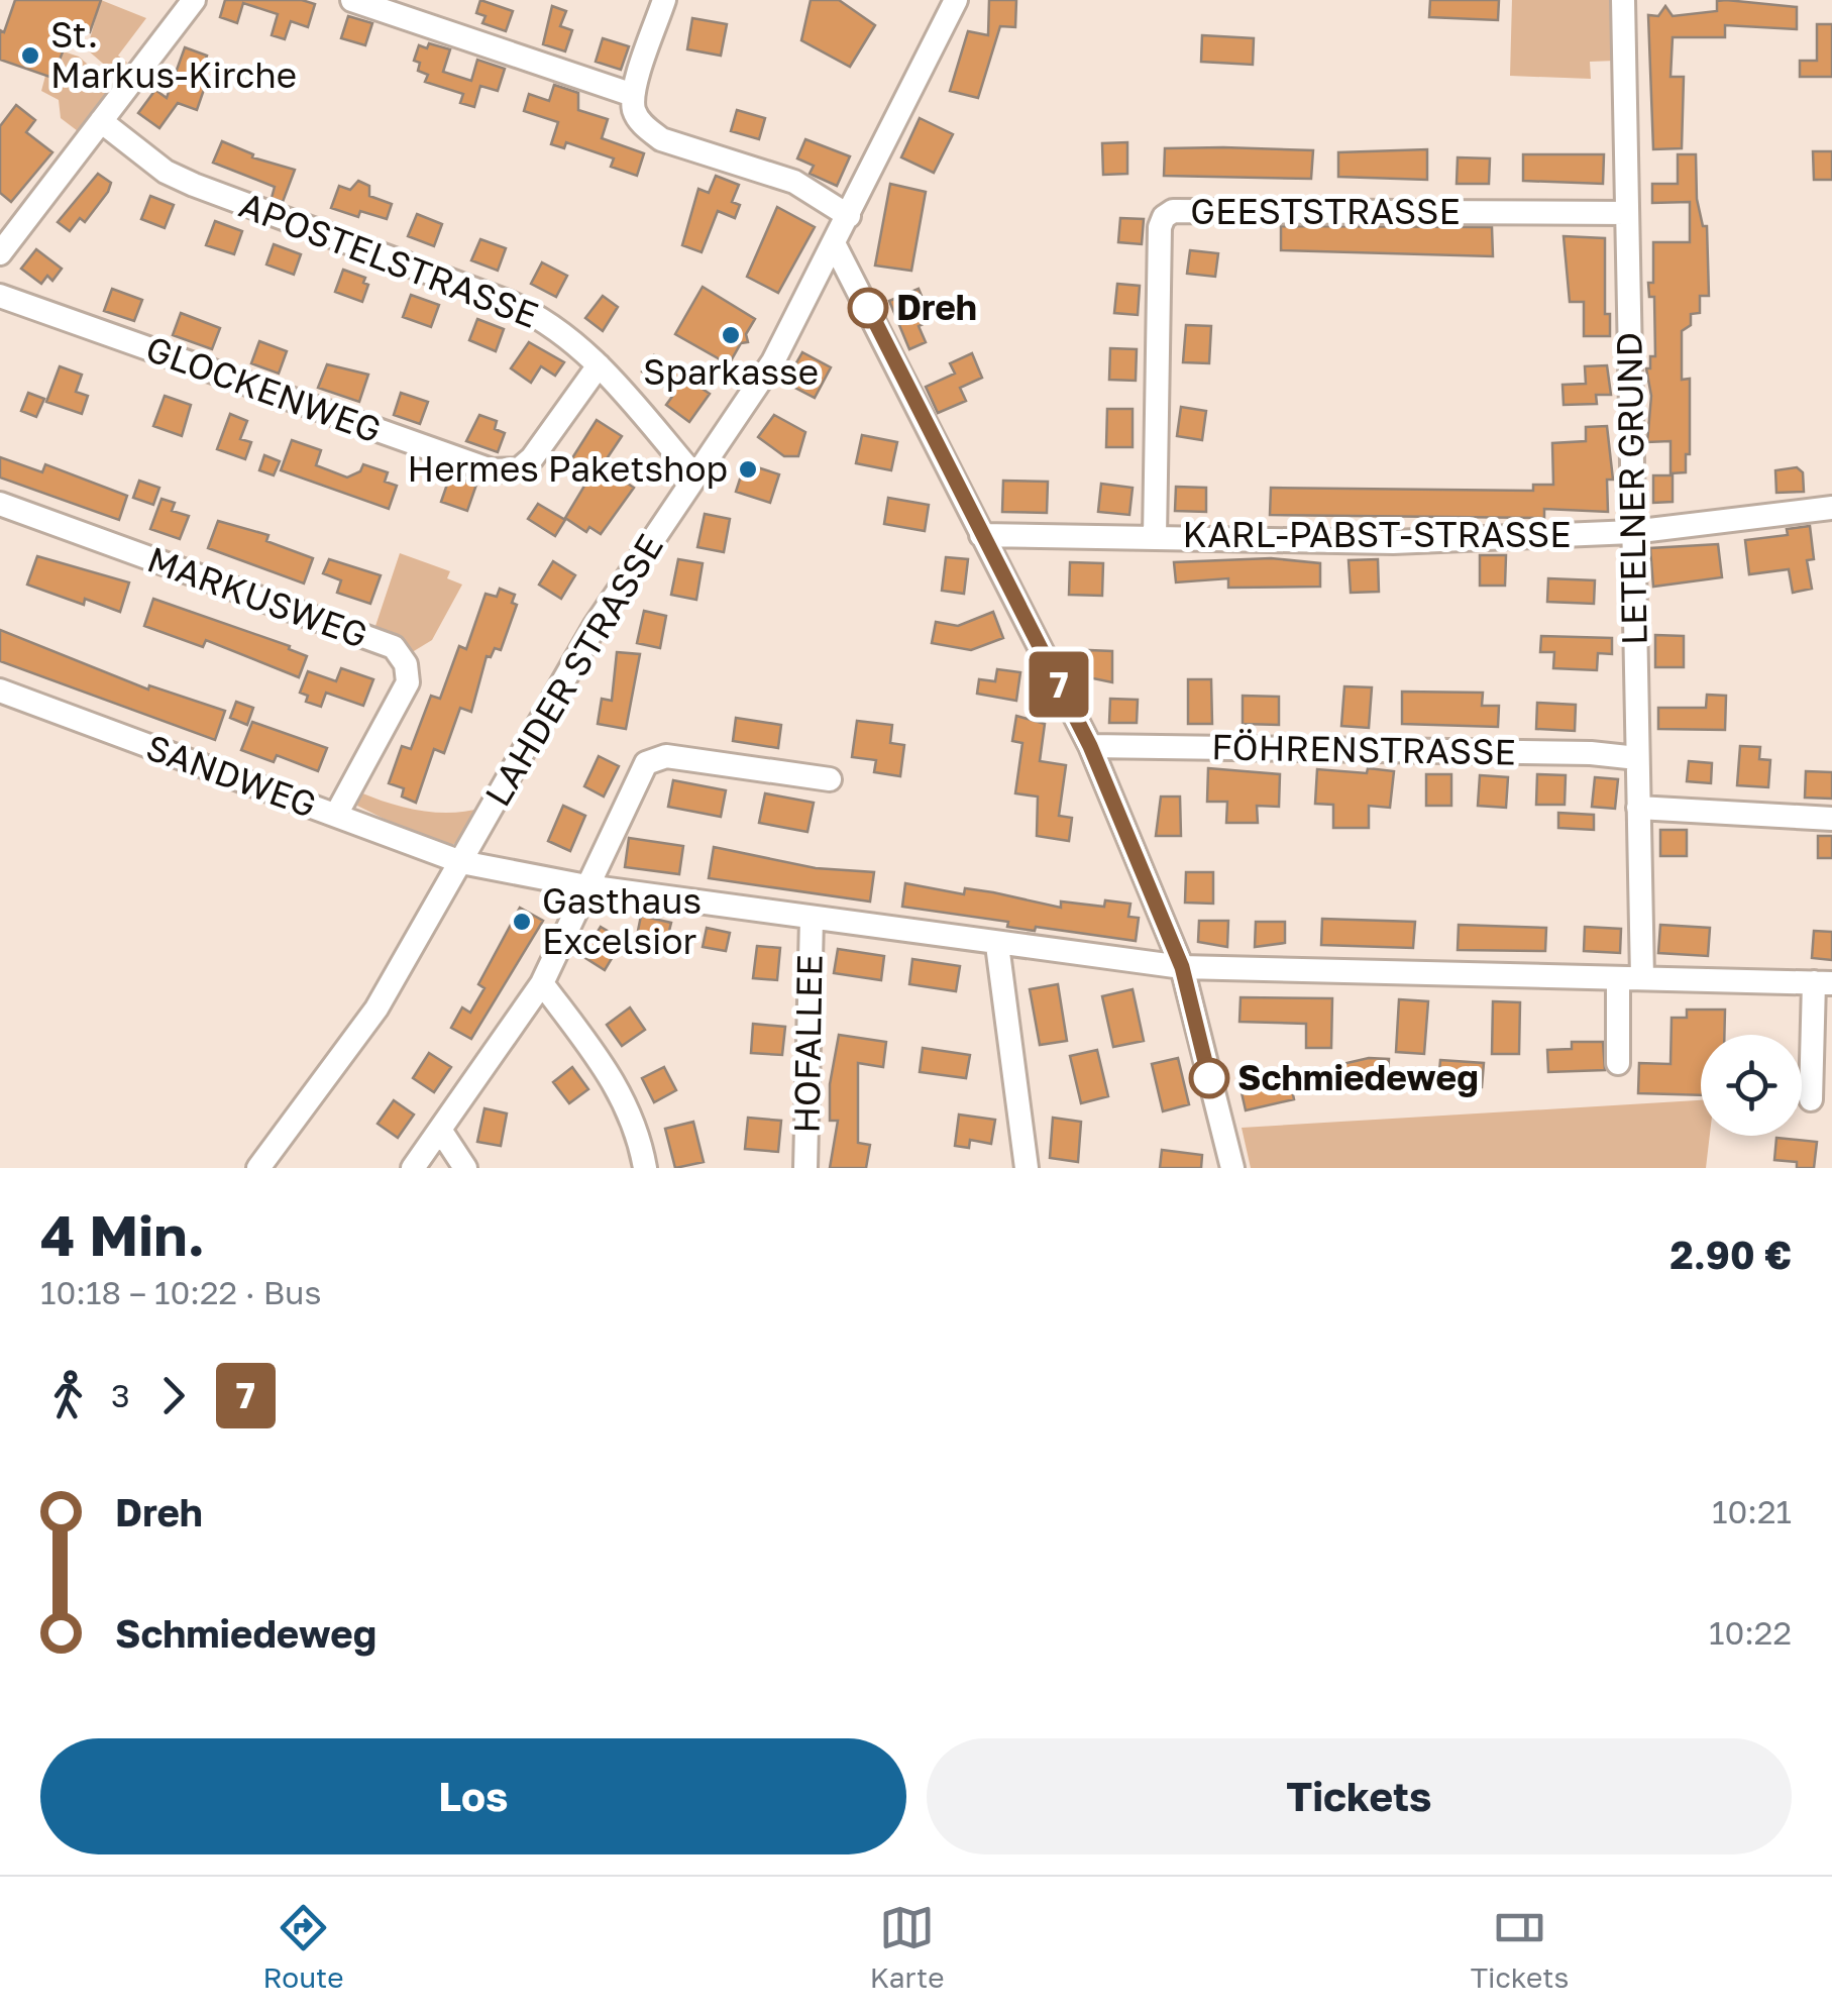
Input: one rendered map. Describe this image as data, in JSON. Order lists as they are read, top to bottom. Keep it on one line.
{"streets":{"street":["GEESTSTRASSE","APOSTELSTRASSE","GLOCKENWEG","LETELNER GRUND","KARL-PABST-STRASSE","MARKUSWEG","LAHDER STRASSE","FÖHRENSTRASSE","SANDWEG","HOFALLEE"]},"crossings":[["GEESTSTRASSE","LETELNER GRUND"],["GEESTSTRASSE","KARL-PABST-STRASSE"],["APOSTELSTRASSE","GLOCKENWEG"],["APOSTELSTRASSE","LAHDER STRASSE"],["LETELNER GRUND","KARL-PABST-STRASSE"],["LETELNER GRUND","FÖHRENSTRASSE"],["MARKUSWEG","SANDWEG"],["LAHDER STRASSE","SANDWEG"]],"places":["St. Markus-Kirche","Dreh","Sparkasse","Hermes Paketshop","Gasthaus Excelsior","Schmiedeweg"],"lines":["bus line 7"],"page":{"on_map":"7","heading":["4 Min.","10:18 – 10:22 · Bus","2.90 €"],"legs":["3","7"],"list":[{"name":"Dreh","value":"10:21"},{"name":"Schmiedeweg","value":"10:22"}],"buttons":["Los","Tickets"],"tabs":["Route","Karte","Tickets"]}}
